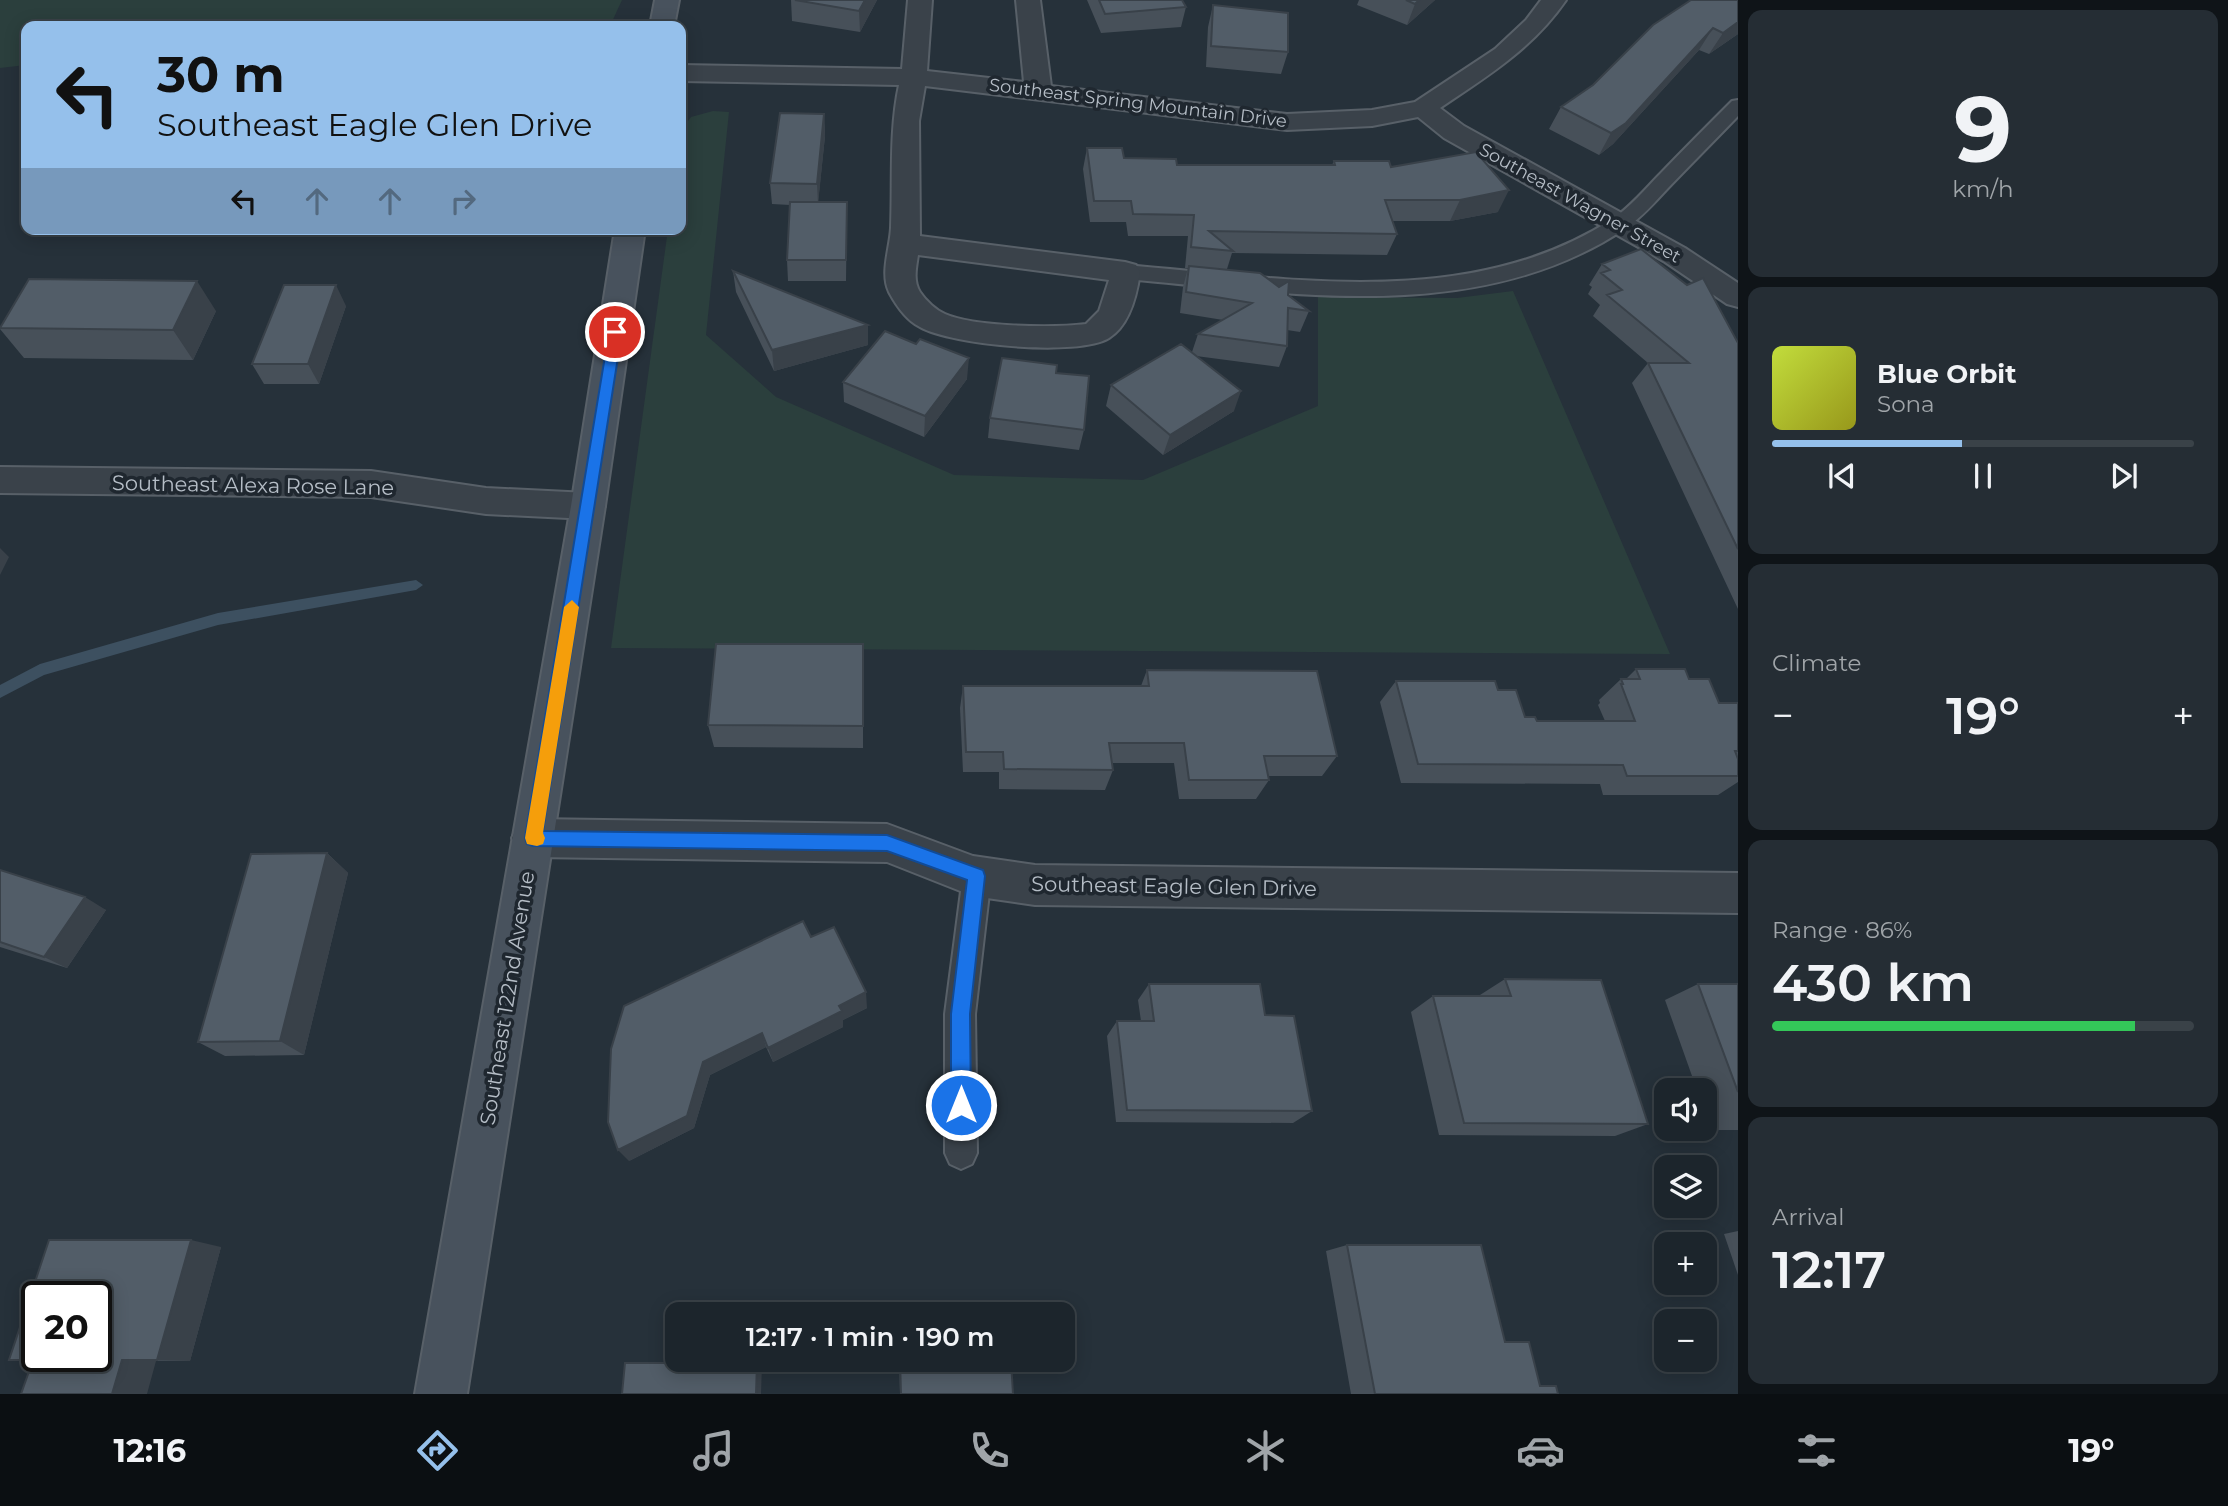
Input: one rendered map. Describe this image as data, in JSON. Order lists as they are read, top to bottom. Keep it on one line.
{"streets":{"main road":["Southeast 122nd Avenue"],"street":["Southeast Spring Mountain Drive","Southeast Wagner Street","Southeast Alexa Rose Lane","Southeast Eagle Glen Drive"]},"crossings":[["Southeast Spring Mountain Drive","Southeast Wagner Street"],["Southeast Alexa Rose Lane","Southeast 122nd Avenue"],["Southeast Eagle Glen Drive","Southeast 122nd Avenue"]],"page":{"tile":[["9","km/h"],"Climate",["Range · 86%","430 km"],["Arrival","12:17"]],"turn":["30 m","Southeast Eagle Glen Drive"],"song":["Blue Orbit","Sona"],"heat":["−","19°","+"],"map_buttons":["+","−"],"limit":"20","trip":"12:17 · 1 min · 190 m","tabs":["12:16","19°"]}}
